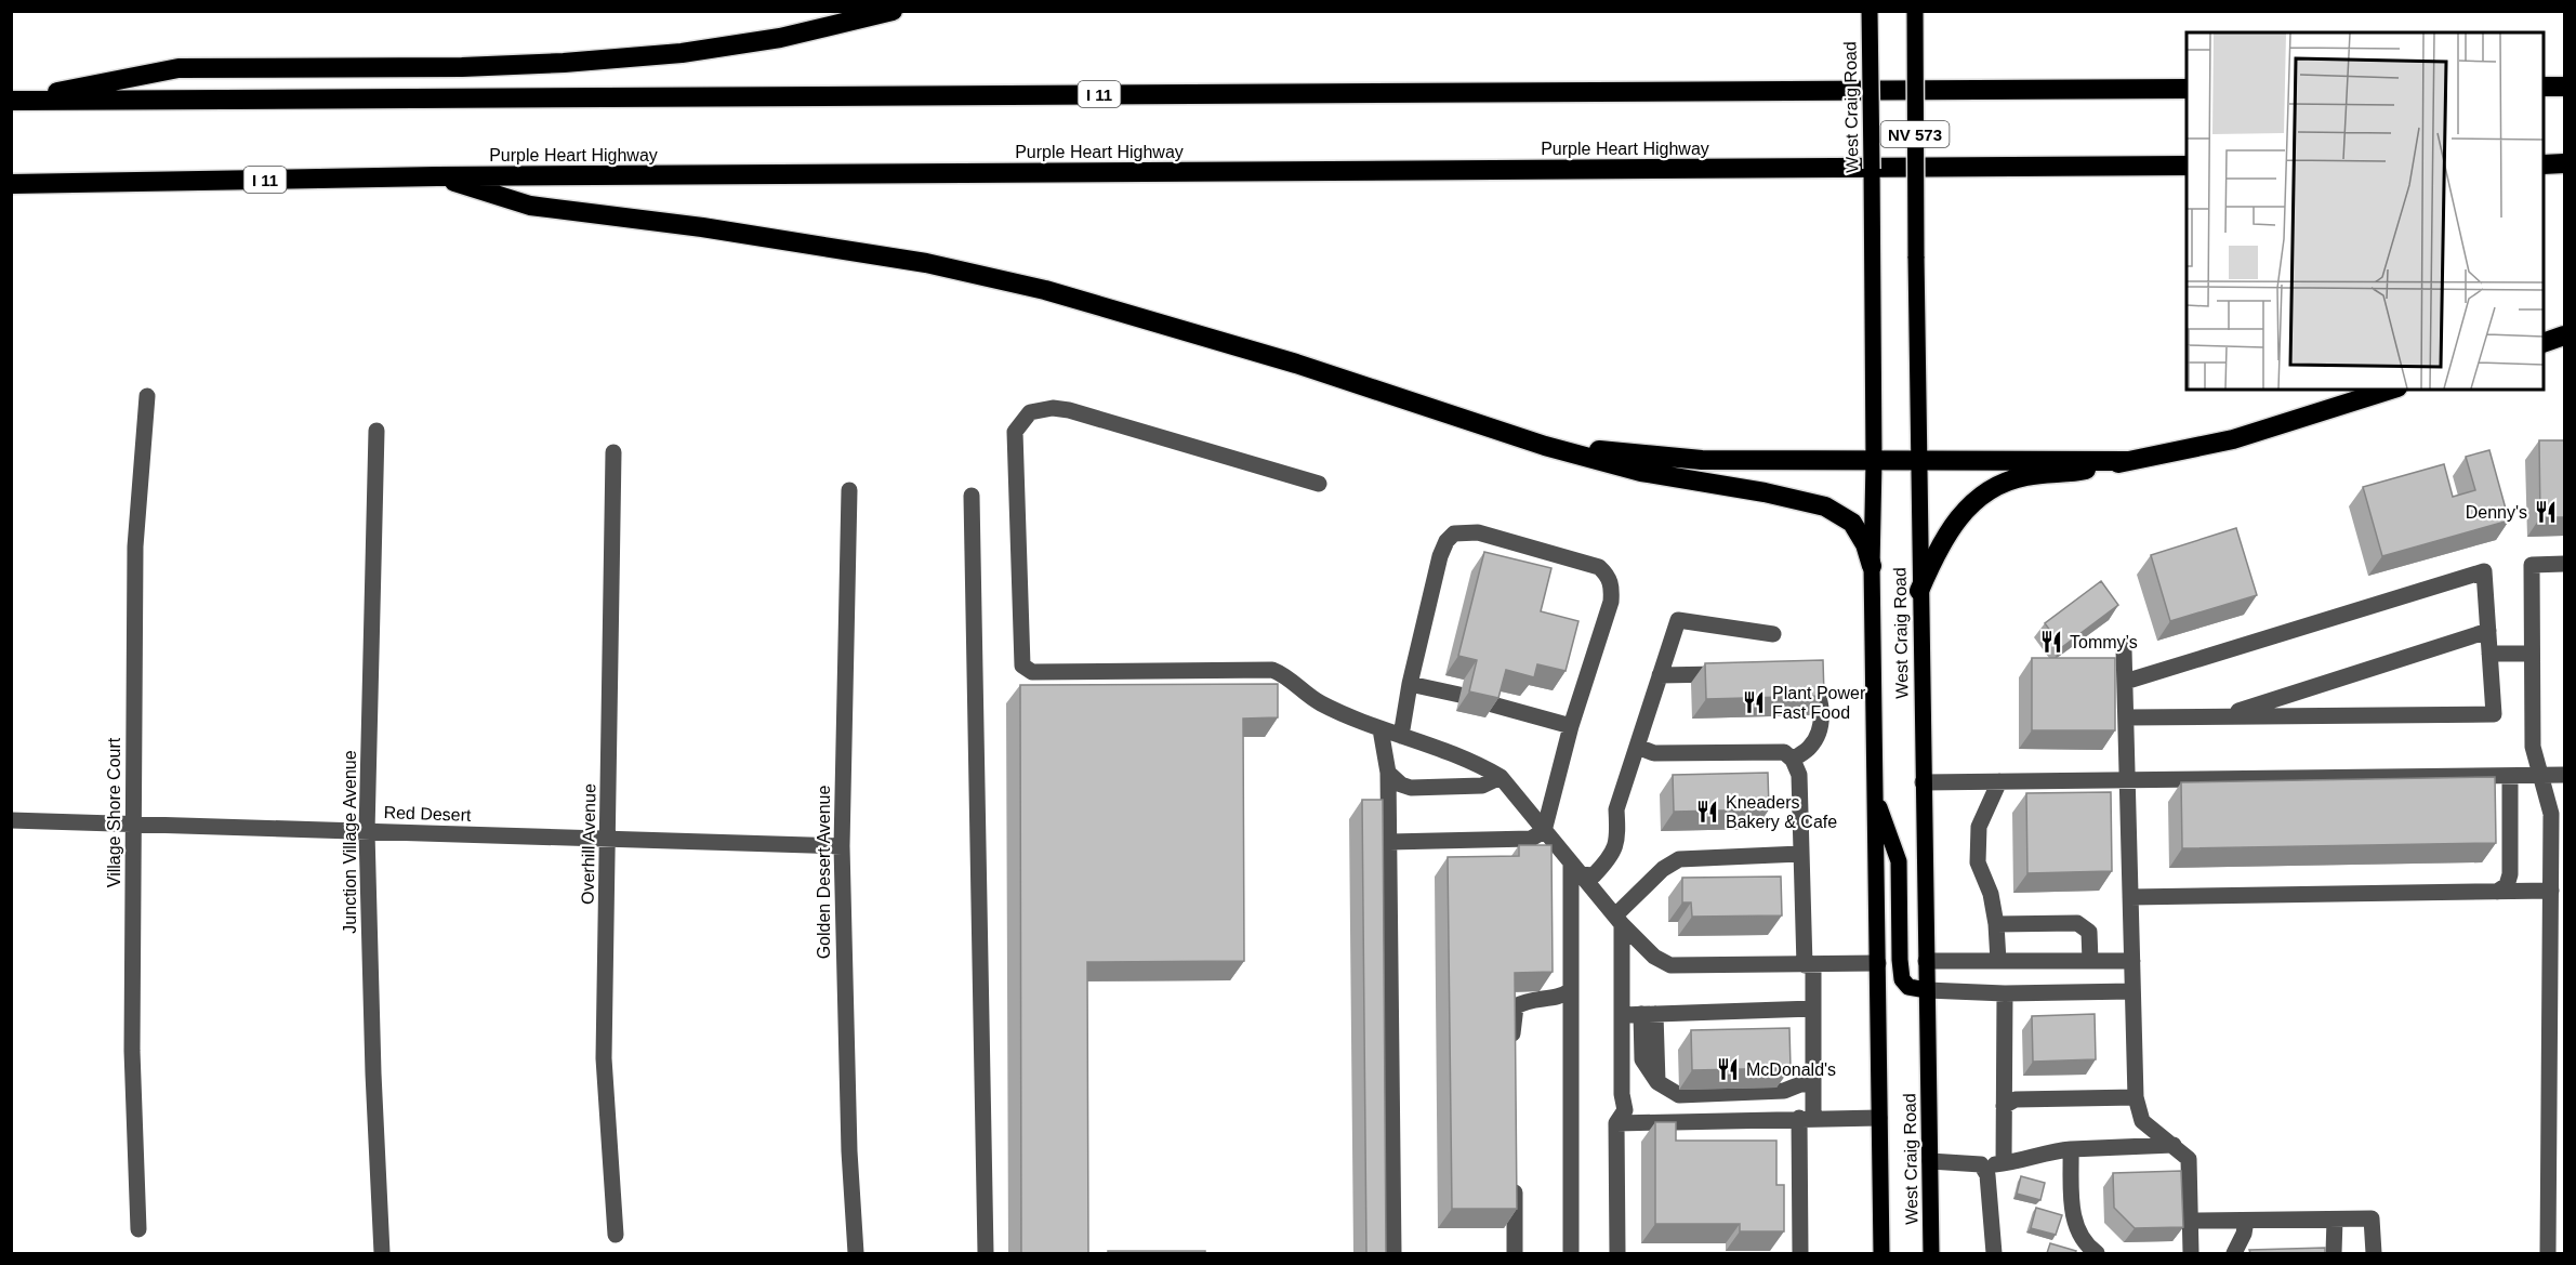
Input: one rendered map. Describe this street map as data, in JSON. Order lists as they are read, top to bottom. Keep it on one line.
{"streets":{"highway":["I 11","Purple Heart Highway"],"main road":["West Craig Road","NV 573"],"street":["Village Shore Court","Red Desert","Junction Village Avenue","Overhill Avenue","Golden Desert Avenue"]},"crossings":[["Village Shore Court","Red Desert"],["Red Desert","Junction Village Avenue"],["Red Desert","Overhill Avenue"],["Red Desert","Golden Desert Avenue"]],"places":{"restaurant":["Denny's","Tommy’s","Plant Power Fast Food","Kneaders Bakery & Cafe","McDonald's"]}}
